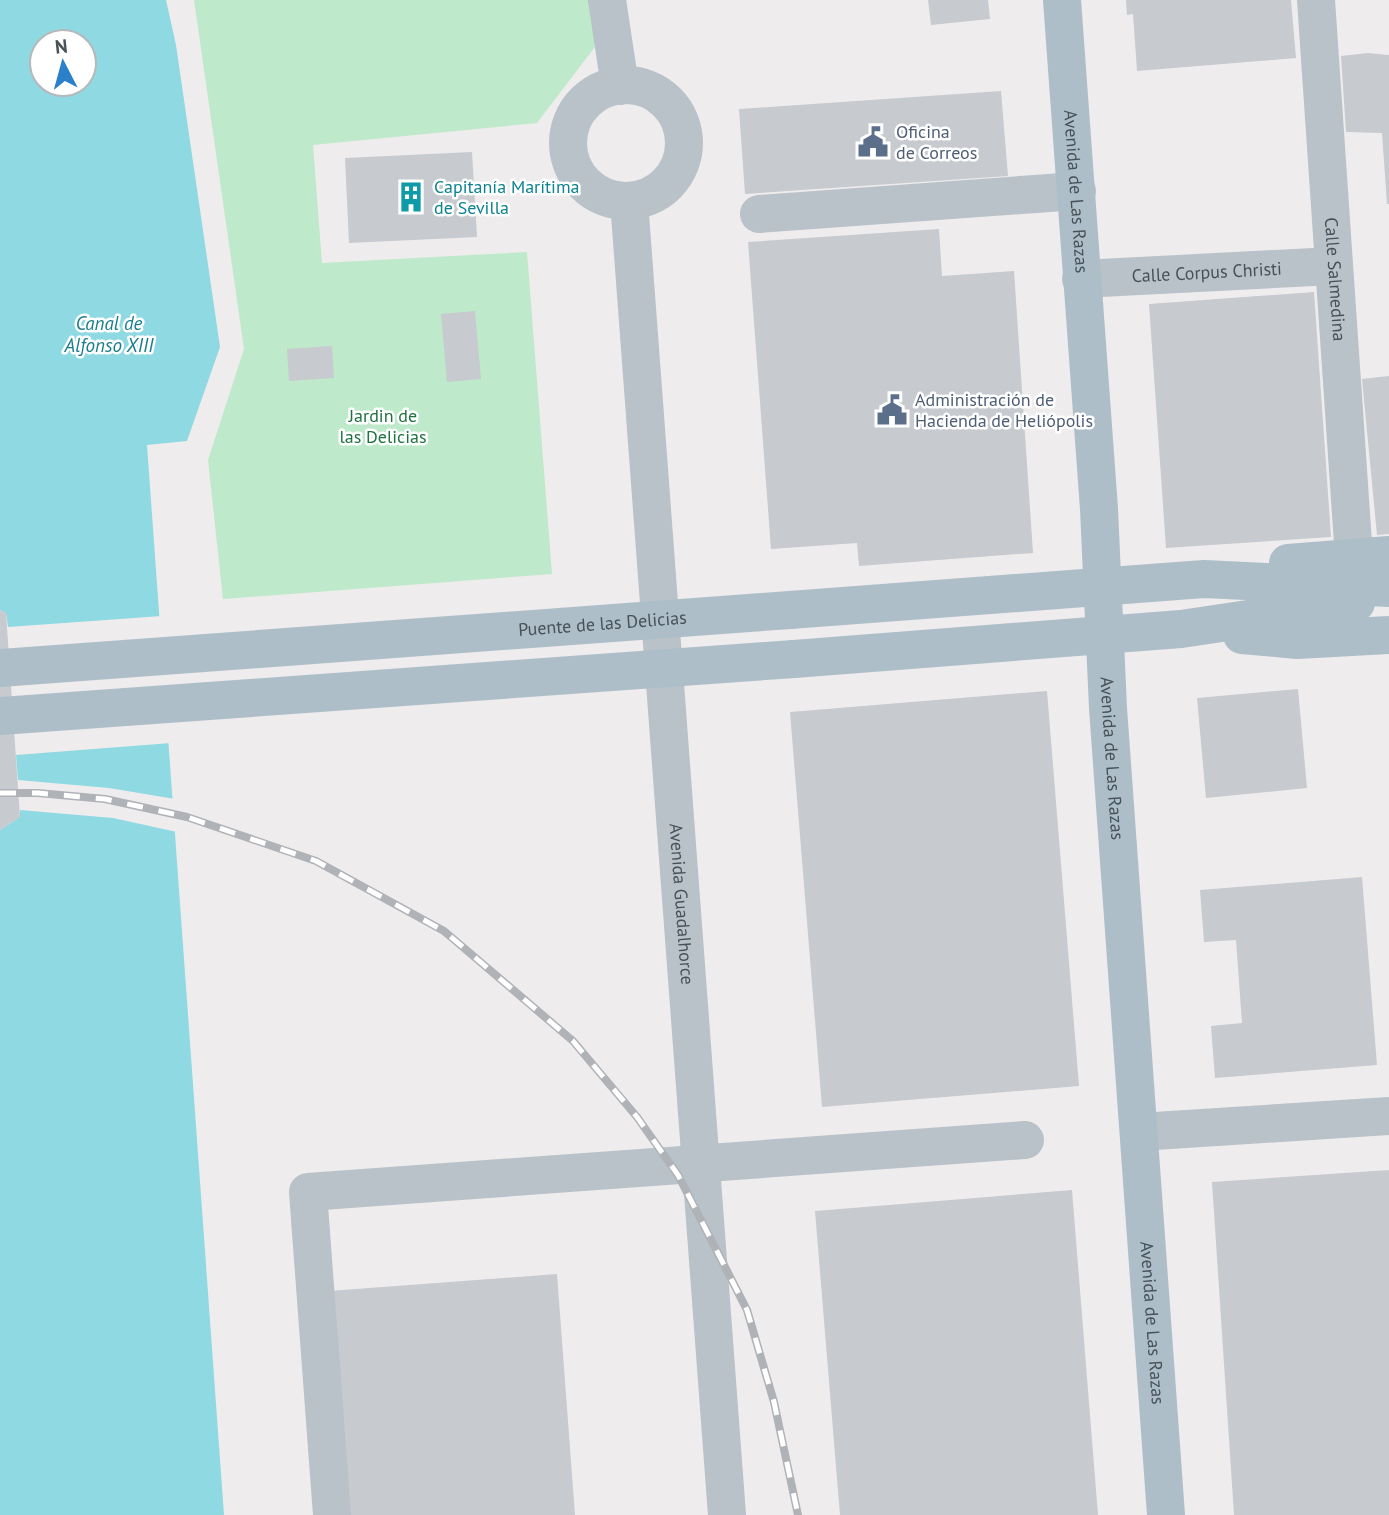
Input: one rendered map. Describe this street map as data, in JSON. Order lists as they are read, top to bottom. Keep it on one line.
{"streets":{"main road":["Avenida de Las Razas","Puente de las Delicias"],"street":["Calle Corpus Christi","Calle Salmedina","Avenida Guadalhorce"]},"crossings":[["Avenida de Las Razas","Calle Corpus Christi"],["Avenida de Las Razas","Puente de las Delicias"],["Calle Corpus Christi","Calle Salmedina"]],"water":["Canal de Alfonso XIII"],"parks":["Jardin de las Delicias"],"places":{"public building":["Oficina de Correos","Administración de Hacienda de Heliópolis"],"building":["Capitanía Marítima de Sevilla"]},"north":"top"}
